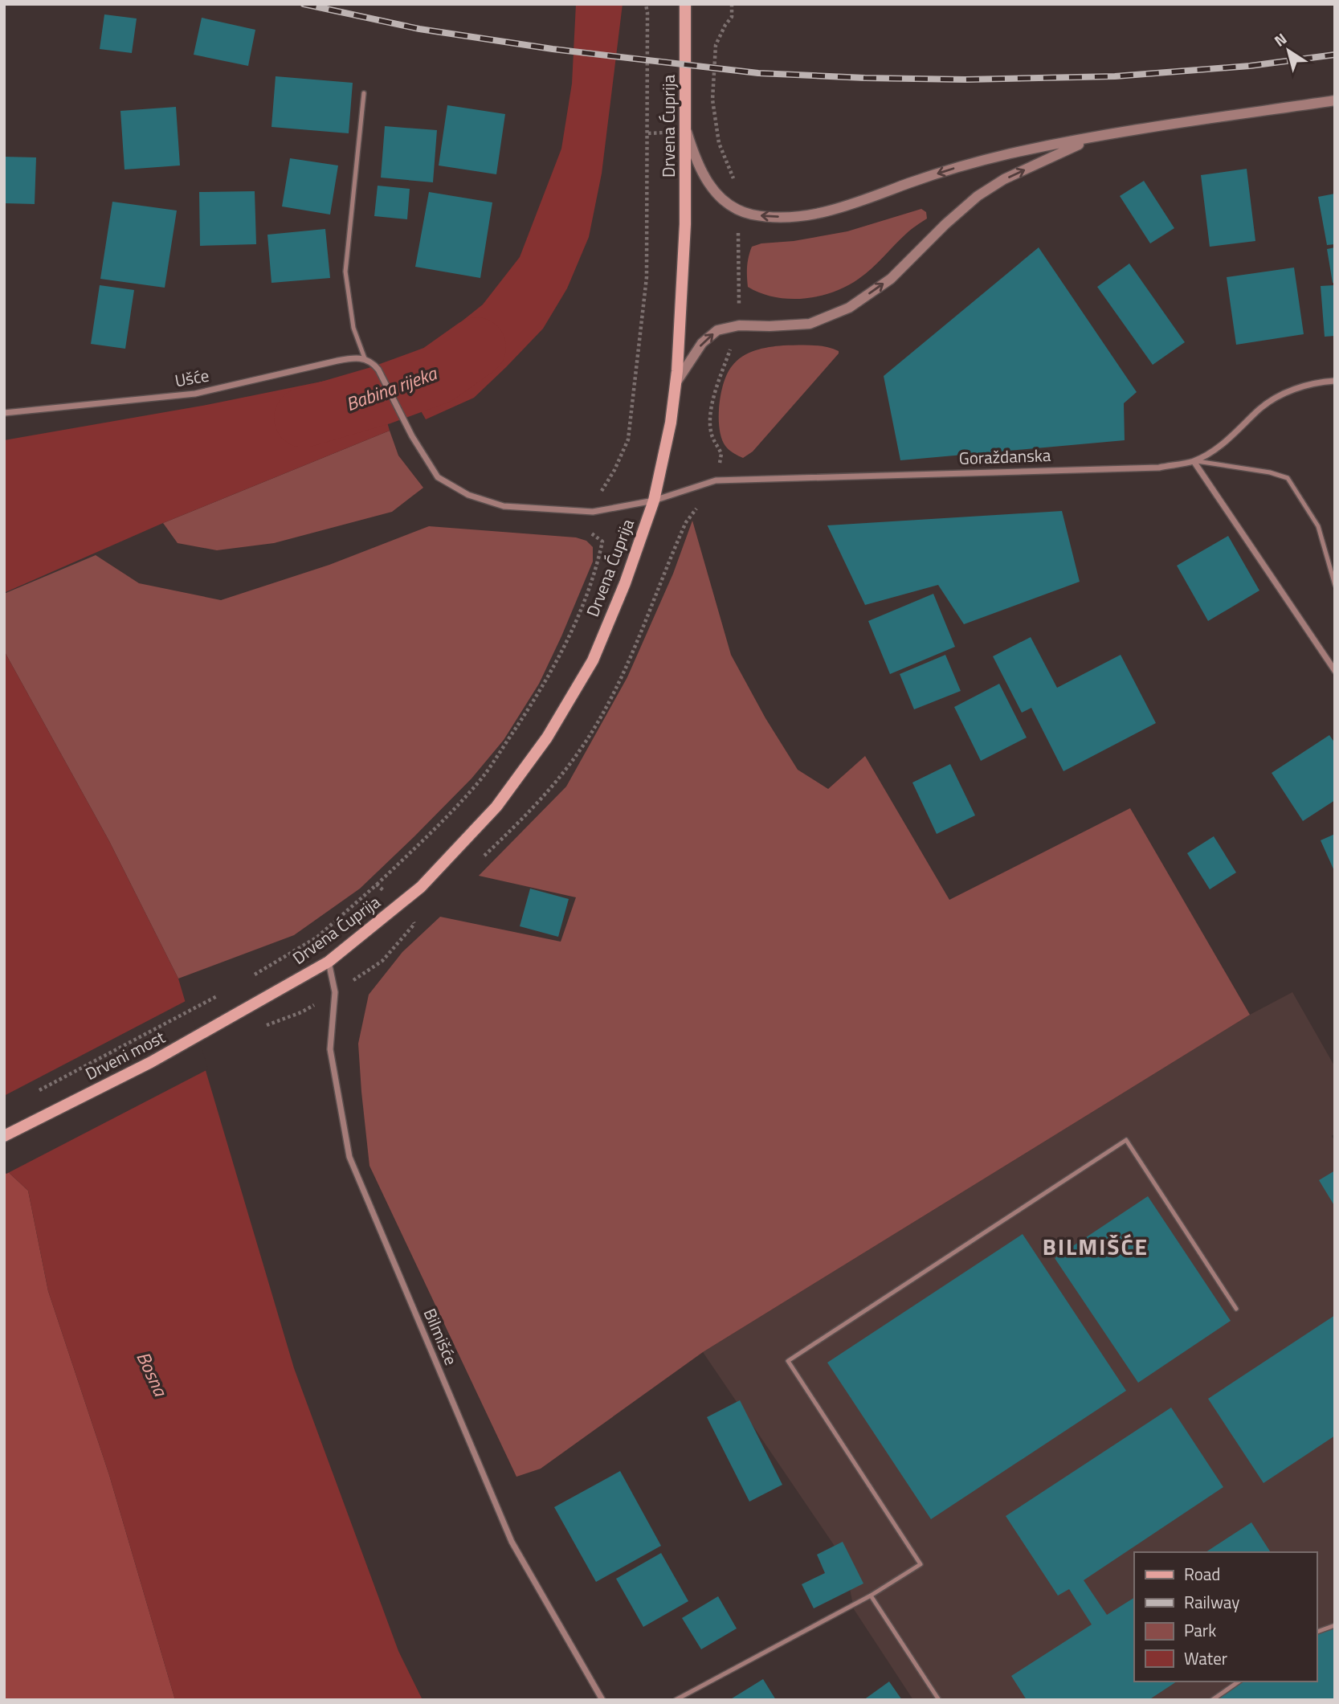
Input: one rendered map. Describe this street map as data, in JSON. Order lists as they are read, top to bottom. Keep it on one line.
{"streets":{"main road":["Drvena Ćuprija","Drveni most"],"street":["Ušće","Goraždanska","Bilmišće"]},"crossings":[["Drvena Ćuprija","Goraždanska"],["Drvena Ćuprija","Drveni most"],["Drvena Ćuprija","Bilmišće"],["Ušće","Goraždanska"]],"districts":["BILMIŠĆE"],"water":["Babina rijeka","Bosna"],"legend":["Road","Railway","Park","Water"],"north":"top left"}
